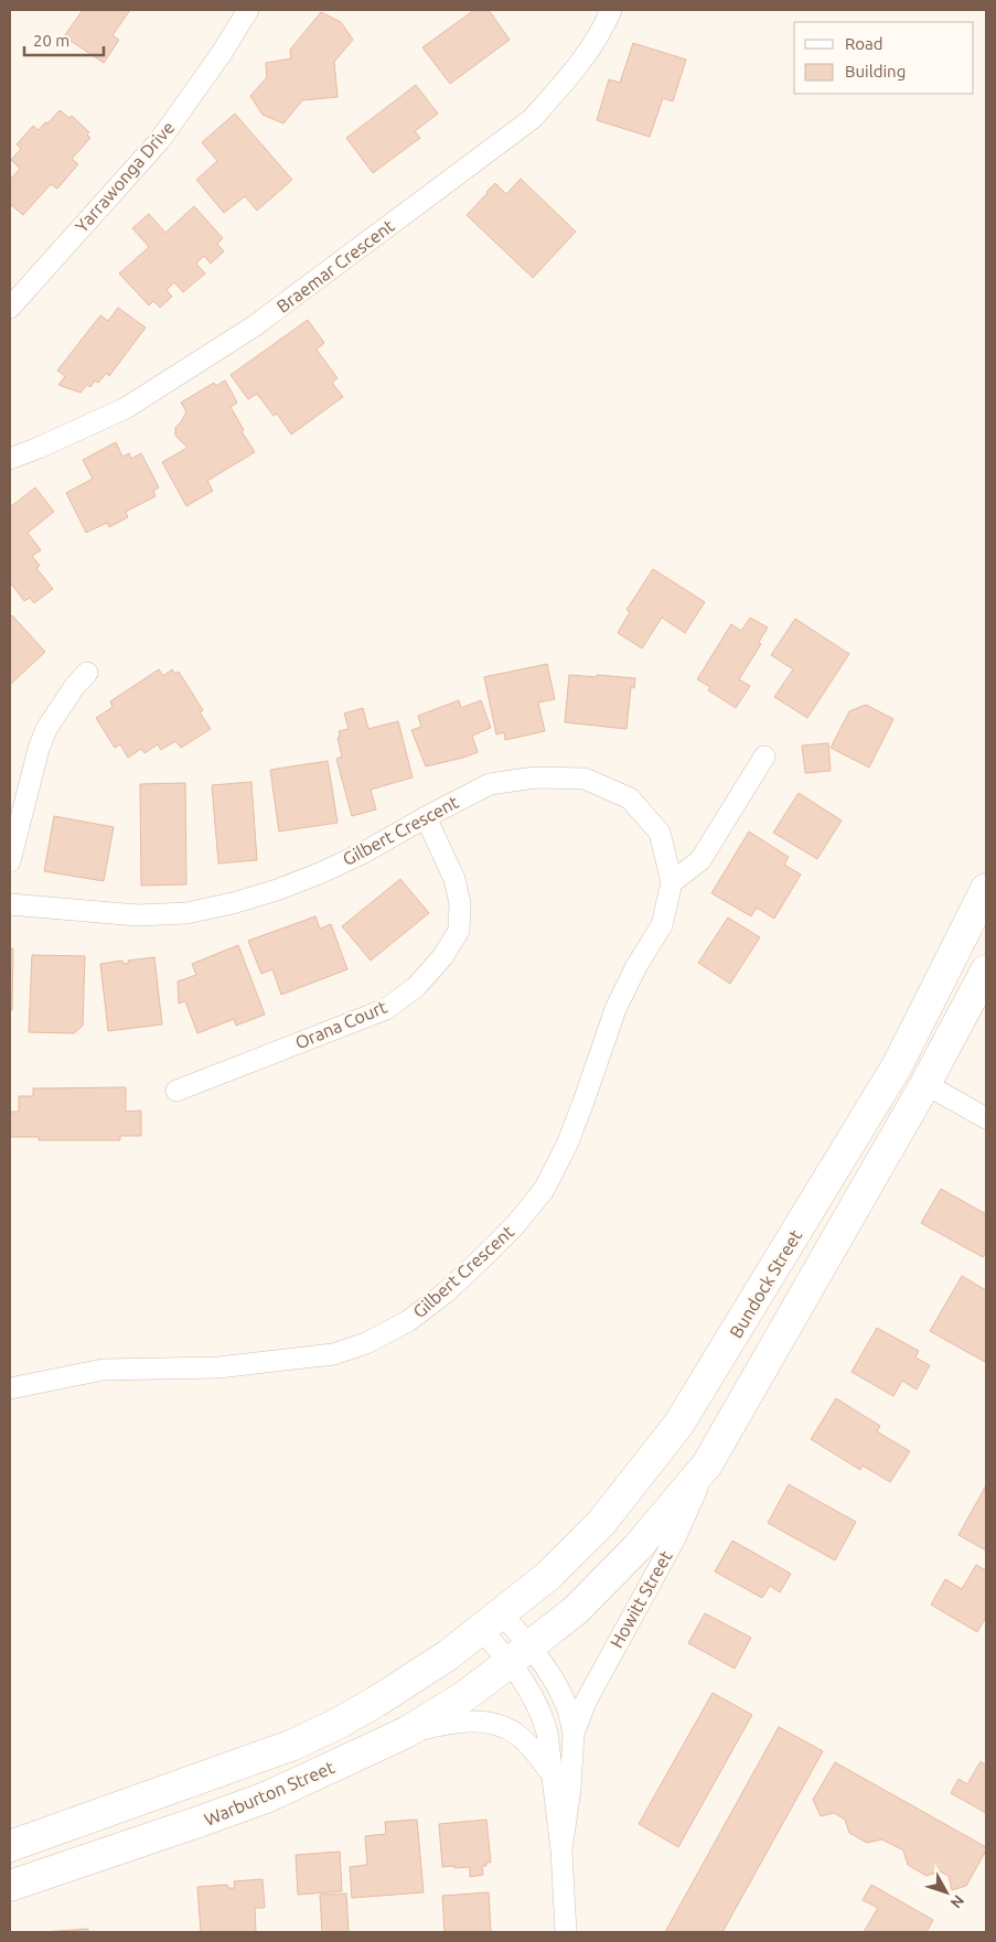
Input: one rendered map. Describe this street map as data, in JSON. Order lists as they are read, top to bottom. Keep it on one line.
{"streets":{"main road":["Bundock Street","Warburton Street"],"street":["Yarrawonga Drive","Braemar Crescent","Gilbert Crescent","Orana Court","Howitt Street"]},"crossings":[["Gilbert Crescent","Orana Court"],["Bundock Street","Howitt Street"],["Bundock Street","Warburton Street"],["Howitt Street","Warburton Street"]],"legend":["Road","Building"],"scale_bar":"20 m","north":"bottom right"}
